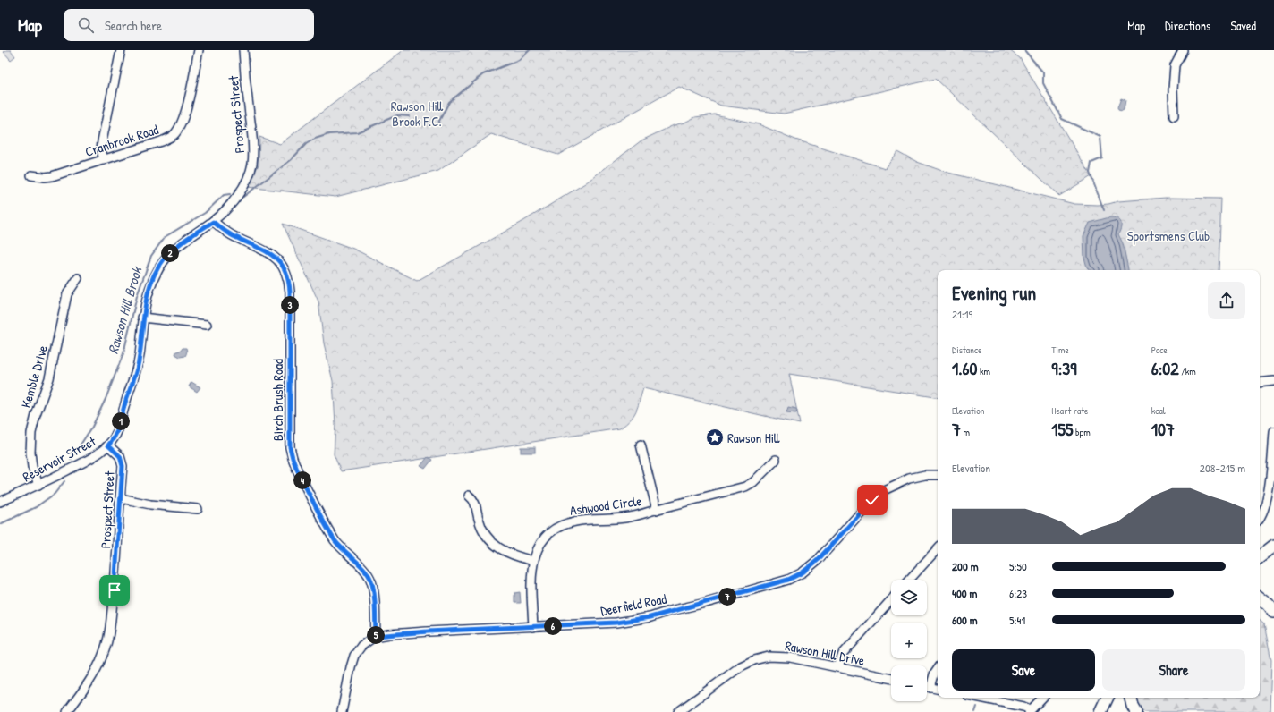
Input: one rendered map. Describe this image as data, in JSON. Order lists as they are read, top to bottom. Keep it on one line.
{"streets":{"street":["Prospect Street","Cranbrook Road","Kemble Drive","Birch Brush Road","Reservoir Street","Ashwood Circle","Deerfield Road","Rawson Hill Drive"]},"crossings":[["Prospect Street","Birch Brush Road"],["Prospect Street","Reservoir Street"],["Kemble Drive","Reservoir Street"],["Birch Brush Road","Deerfield Road"],["Ashwood Circle","Deerfield Road"]],"water":["Rawson Hill Brook"],"parks":["Rawson Hill Brook F.C.","Sportsmens Club"],"places":{"place":["Rawson Hill"]},"page":{"header":"Map","search":"Search here","nav":["Map","Directions","Saved"],"pins":["2","3","1","4","7","6","5"],"heading":["Evening run","21:19"],"stats":[["Distance","1.60 km"],["Time","9:39"],["Pace","6:02 /km"],["Elevation","7 m"],["Heart rate","155 bpm"],["kcal","107"]],"chart":["Elevation","208–215 m"],"list":[{"name":"200 m","note":"5:50"},{"name":"400 m","note":"6:23"},{"name":"600 m","note":"5:41"}],"map_buttons":["+","−"],"buttons":["Save","Share"]}}
